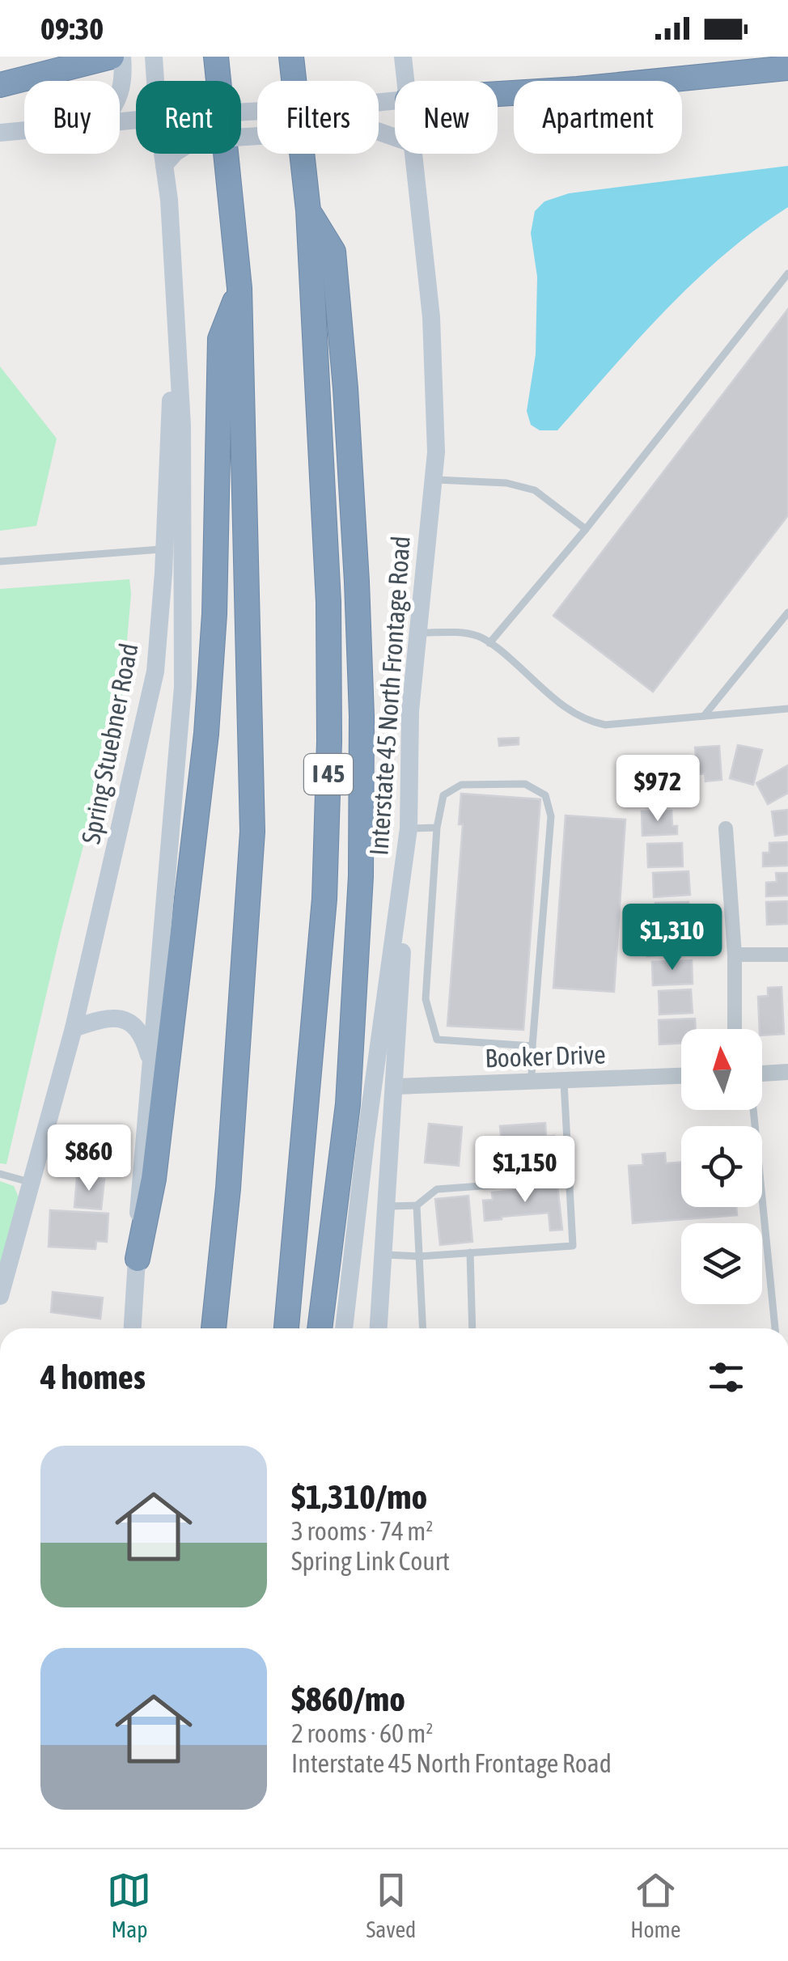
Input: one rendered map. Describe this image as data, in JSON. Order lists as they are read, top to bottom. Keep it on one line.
{"streets":{"highway":["I 45"],"main road":["Interstate 45 North Frontage Road","Spring Stuebner Road"],"street":["Booker Drive"]},"north":"top","page":{"status":"09:30","chip":["Buy","Rent","Filters","New","Apartment"],"price":["$972","$1,310","$860","$1,150"],"heading":"4 homes","list":[{"name":"$1,310/mo","note":"3 rooms · 74 m² · Spring Link Court"},{"name":"$860/mo","note":"2 rooms · 60 m² · Interstate 45 North Frontage Road"}],"tabs":["Map","Saved","Home"]}}
